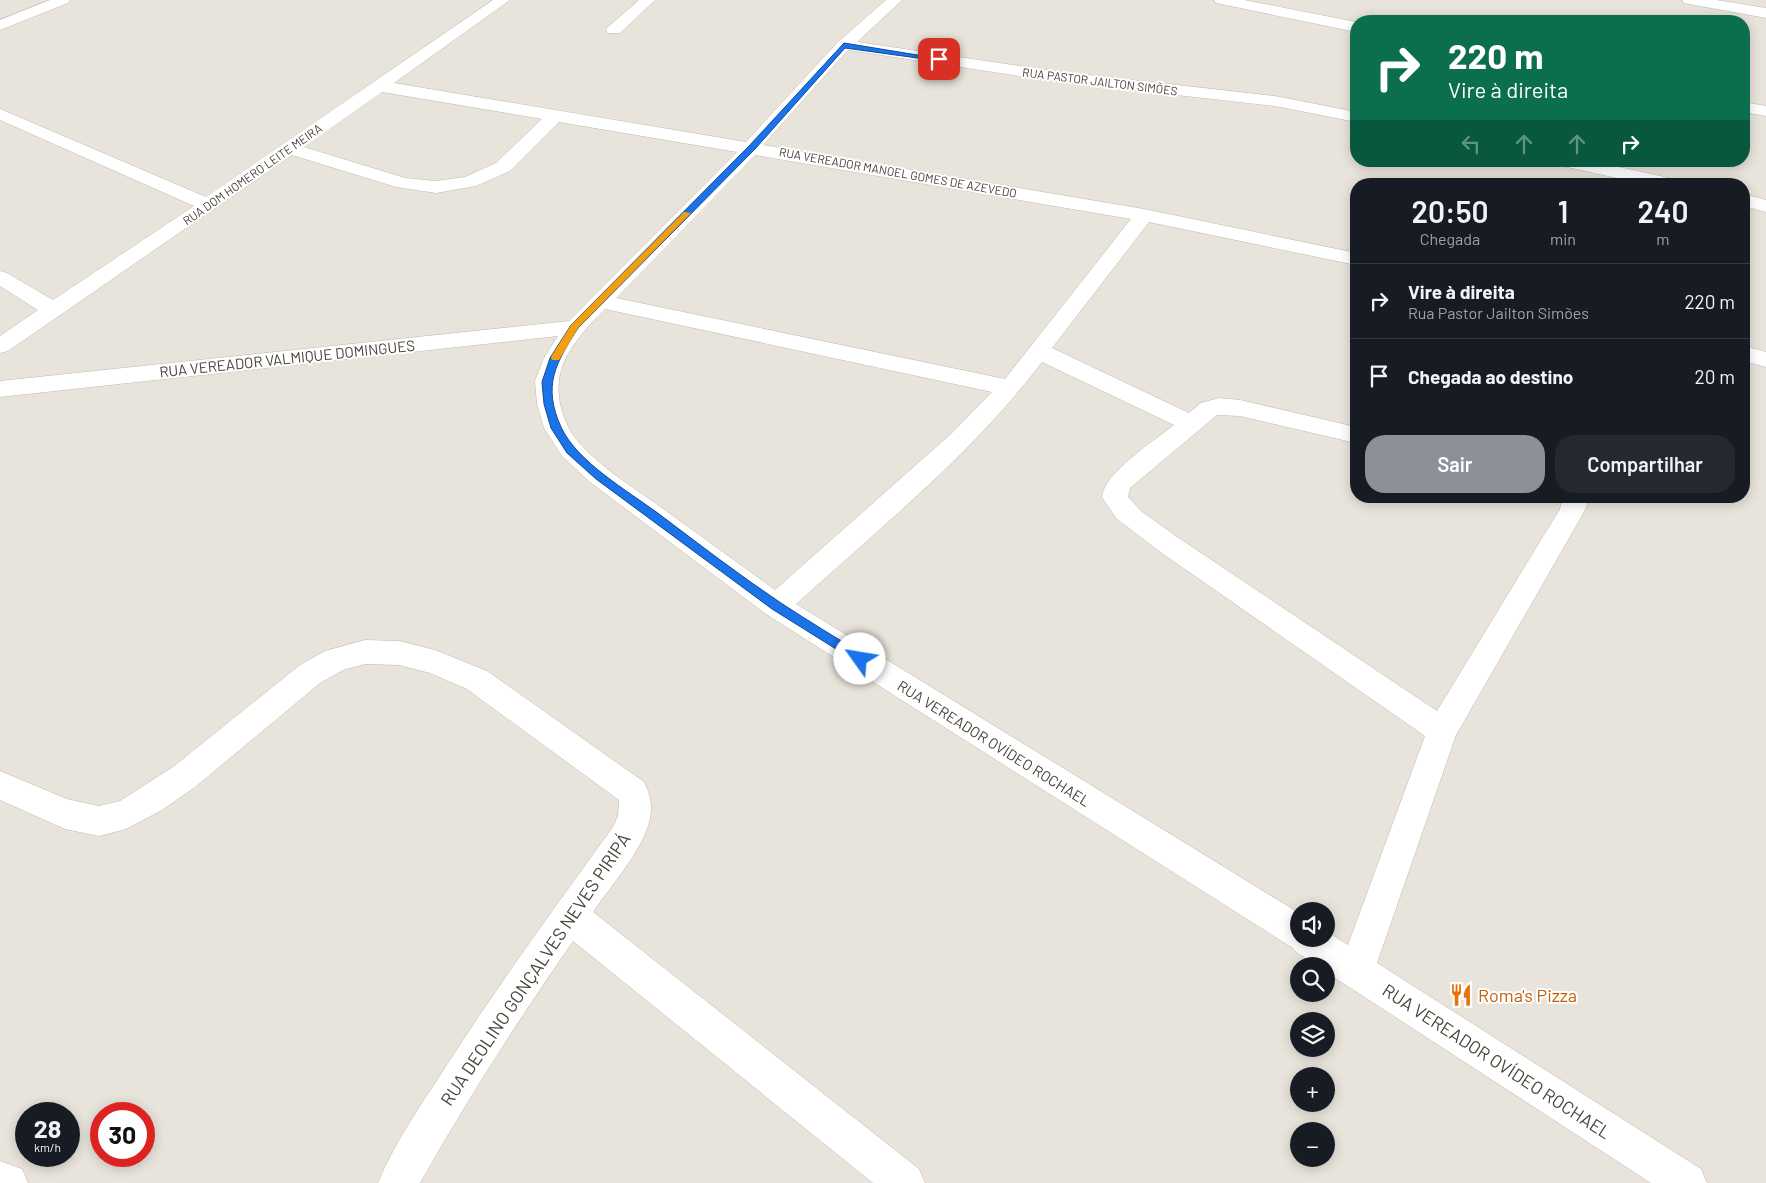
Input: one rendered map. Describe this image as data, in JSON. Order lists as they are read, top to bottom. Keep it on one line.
{"streets":{"street":["RUA PASTOR JAILTON SIMÕES","RUA VEREADOR MANOEL GOMES DE AZEVEDO","RUA DOM HOMERO LEITE MEIRA","RUA VEREADOR VALMIQUE DOMINGUES","RUA VEREADOR OVÍDEO ROCHAEL","RUA DEOLINO GONÇALVES NEVES PIRIPÁ"]},"crossings":[["RUA PASTOR JAILTON SIMÕES","RUA VEREADOR OVÍDEO ROCHAEL"],["RUA VEREADOR MANOEL GOMES DE AZEVEDO","RUA DOM HOMERO LEITE MEIRA"],["RUA VEREADOR MANOEL GOMES DE AZEVEDO","RUA VEREADOR OVÍDEO ROCHAEL"],["RUA VEREADOR VALMIQUE DOMINGUES","RUA VEREADOR OVÍDEO ROCHAEL"]],"places":{"restaurant":["Roma's Pizza"]},"page":{"turn":["220 m","Vire à direita"],"eta":["20:50","Chegada","1","min","240","m"],"list":[{"name":"Vire à direita","note":"Rua Pastor Jailton Simões","value":"220 m"},{"name":"Chegada ao destino","value":"20 m"}],"buttons":["Sair","Compartilhar"],"map_buttons":["+","−"],"speed":"28 km/h","limit":"30"}}
